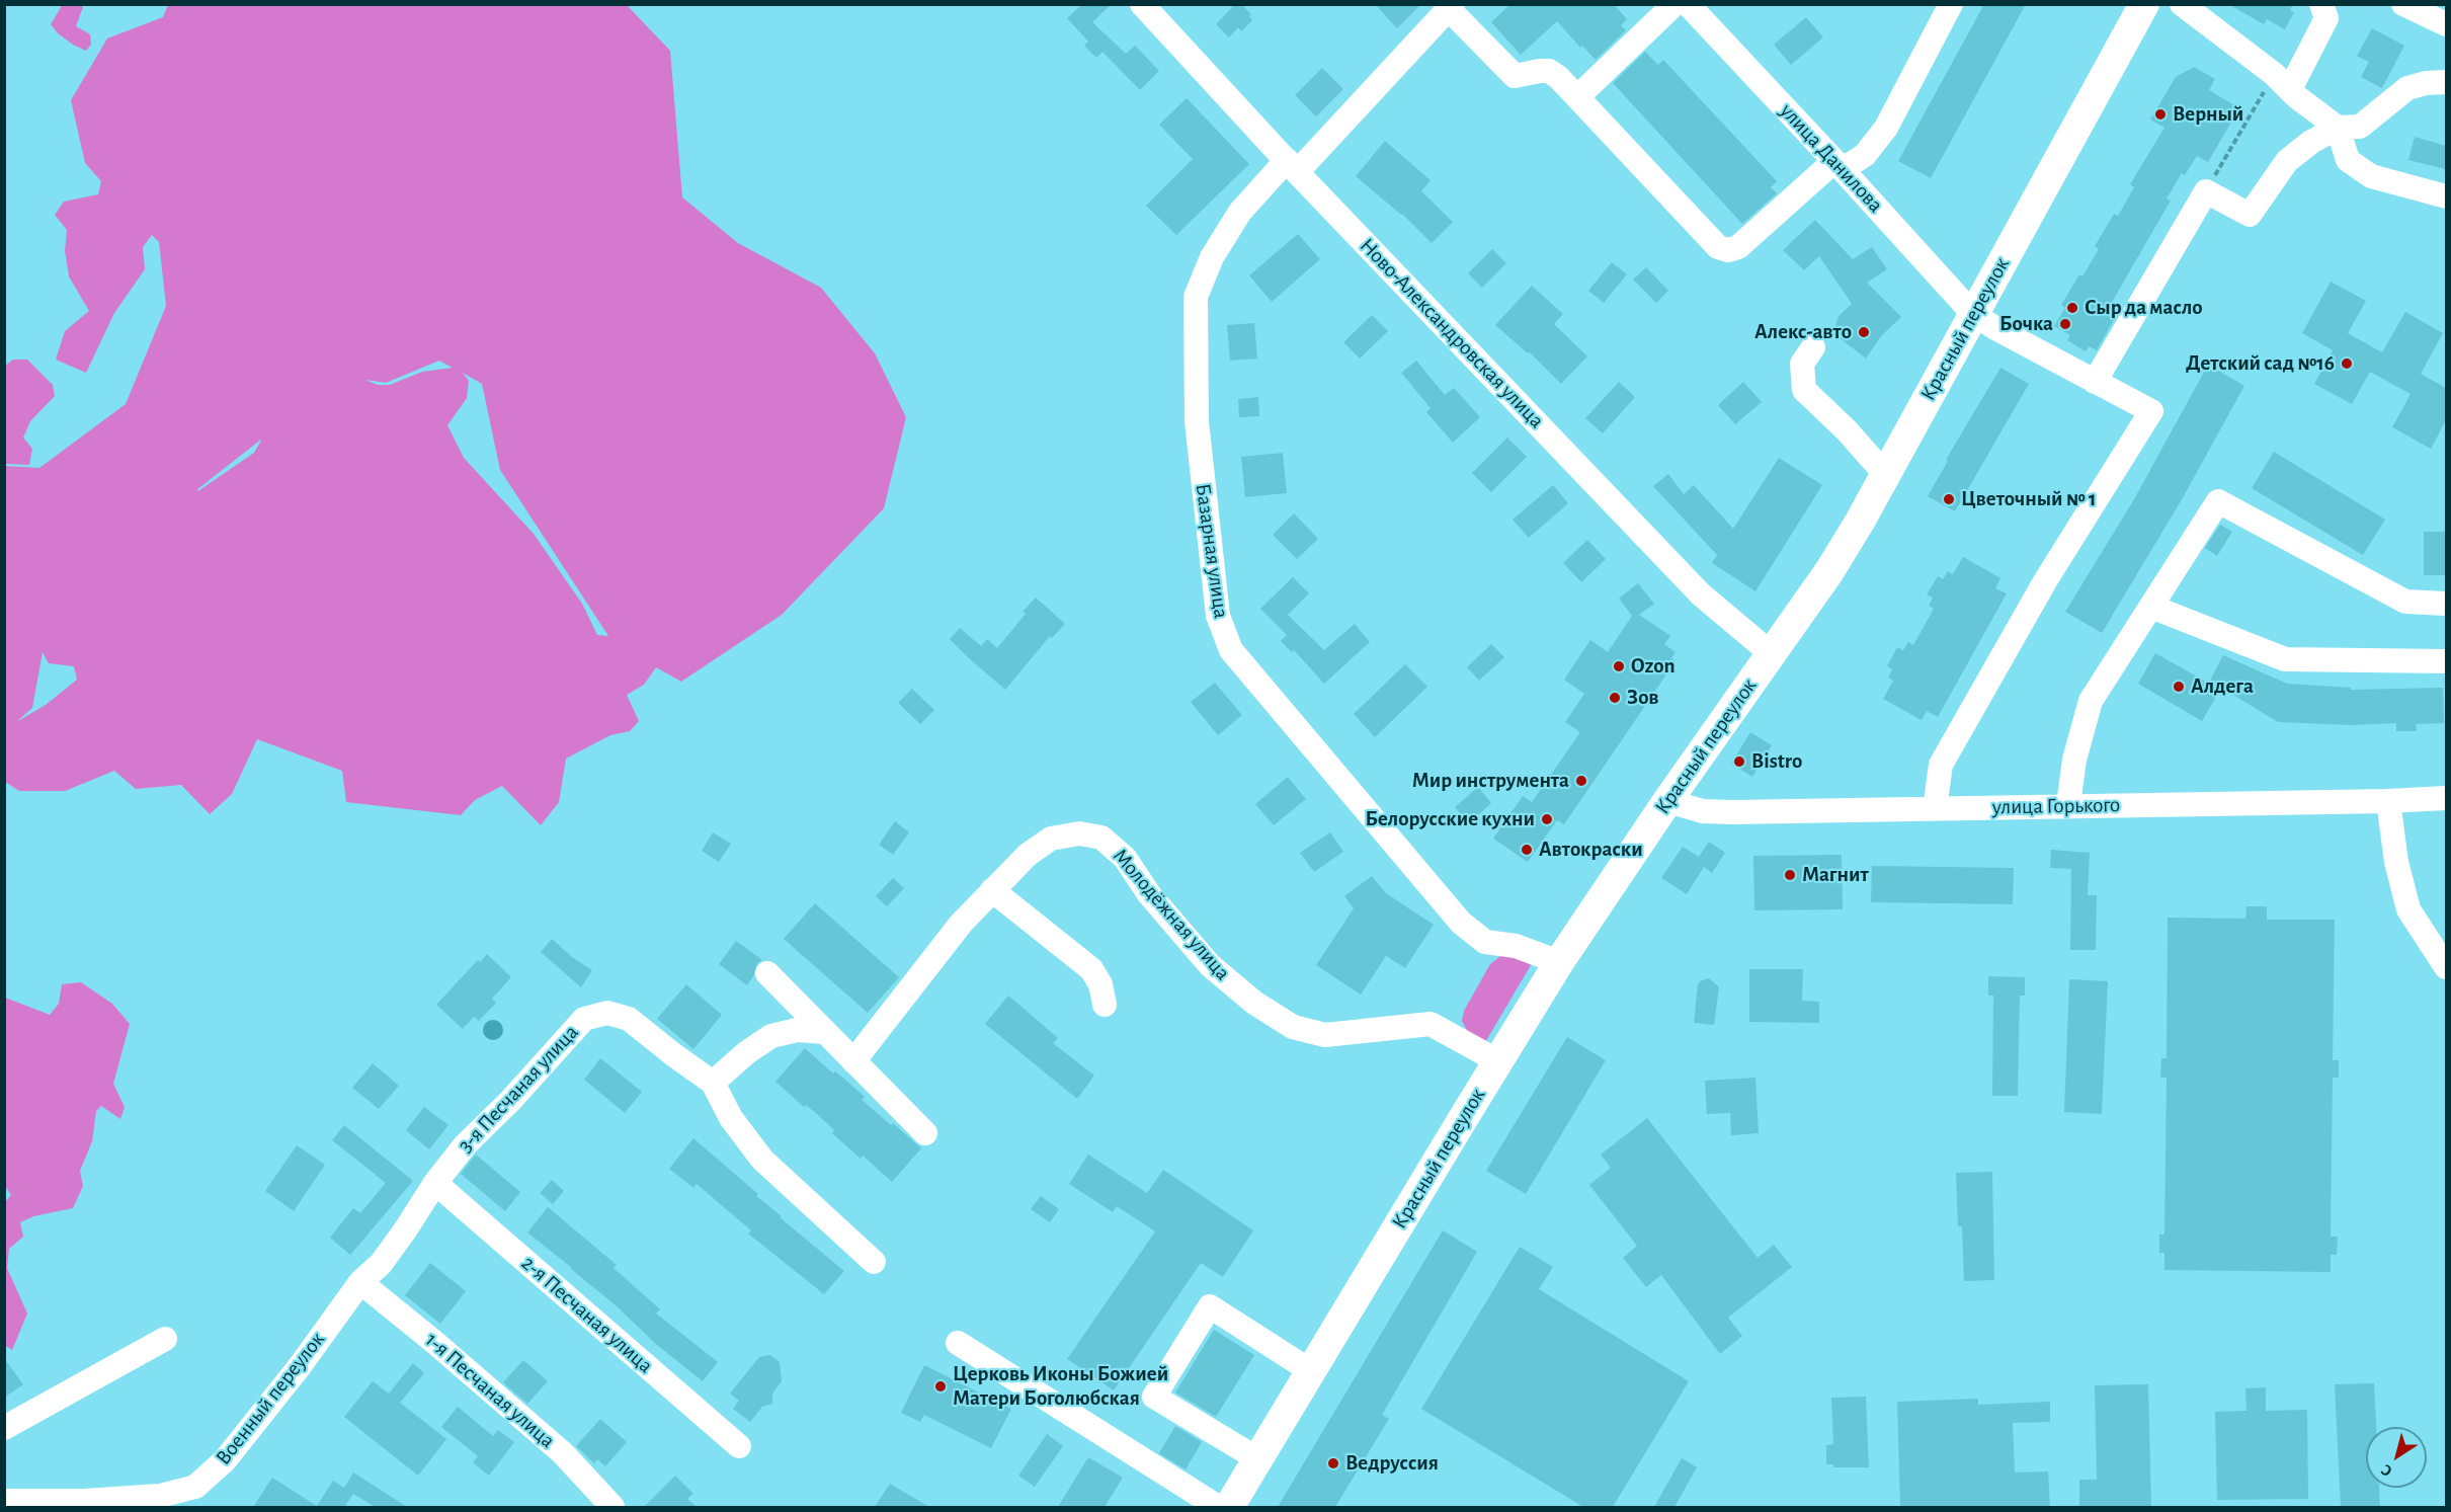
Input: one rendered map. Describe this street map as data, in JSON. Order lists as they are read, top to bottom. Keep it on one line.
{"streets":{"main road":["Красный переулок"],"street":["улица Данилова","Ново-Александровская улица","Базарная улица","улица Горького","Молодёжная улица","3-я Песчаная улица","2-я Песчаная улица","1-я Песчаная улица","Военный переулок"]},"crossings":[["улица Данилова","Красный переулок"],["улица Данилова","улица Горького"],["Красный переулок","Ново-Александровская улица"],["Красный переулок","Базарная улица"],["Красный переулок","улица Горького"],["Красный переулок","Молодёжная улица"],["Ново-Александровская улица","Базарная улица"],["3-я Песчаная улица","2-я Песчаная улица"],["3-я Песчаная улица","Военный переулок"],["2-я Песчаная улица","Военный переулок"],["1-я Песчаная улица","Военный переулок"]],"places":["Верный","Сыр да масло","Бочка","Алекс-авто","Детский сад №16","Цветочный № 1","Ozon","Алдега","Зов","Bistro","Мир инструмента","Белорусские кухни","Автокраски","Магнит","Церковь Иконы Божией Матери Боголюбская","Ведруссия"],"north":"bottom left"}
